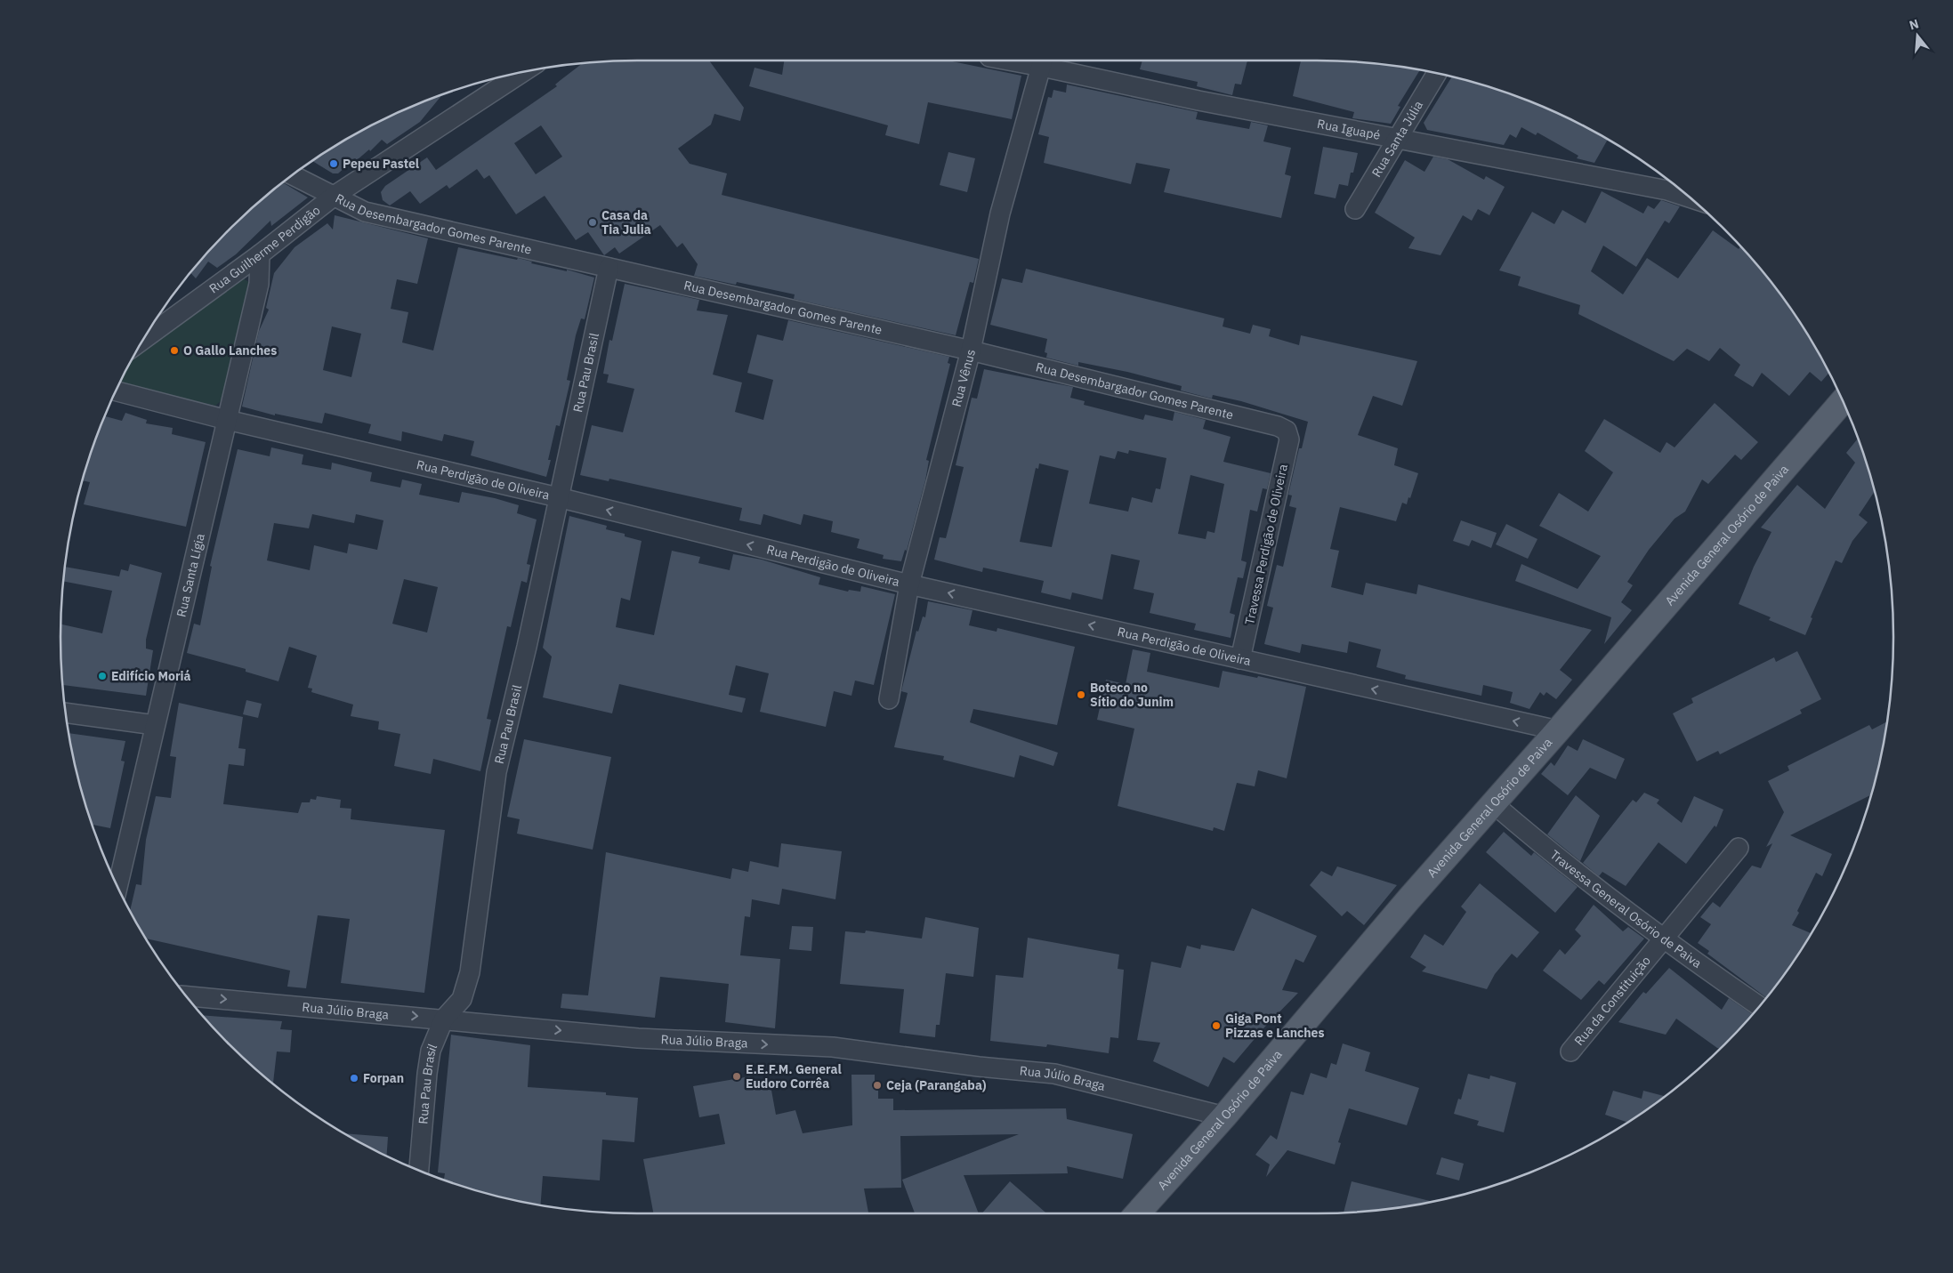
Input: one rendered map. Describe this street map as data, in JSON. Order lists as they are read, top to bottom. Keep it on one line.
{"streets":{"main road":["Avenida General Osório de Paiva"],"street":["Rua Iguapé","Rua Santa Júlia","Rua Desembargador Gomes Parente","Rua Guilherme Perdigão","Rua Pau Brasil","Rua Vênus","Rua Perdigão de Oliveira","Travessa Perdigão de Oliveira","Rua Santa Lígia","Travessa General Osório de Paiva","Rua da Constituição","Rua Júlio Braga"]},"crossings":[["Rua Iguapé","Rua Santa Júlia"],["Rua Iguapé","Rua Vênus"],["Rua Desembargador Gomes Parente","Rua Guilherme Perdigão"],["Rua Desembargador Gomes Parente","Rua Pau Brasil"],["Rua Desembargador Gomes Parente","Rua Vênus"],["Rua Desembargador Gomes Parente","Travessa Perdigão de Oliveira"],["Rua Guilherme Perdigão","Rua Santa Lígia"],["Rua Pau Brasil","Rua Perdigão de Oliveira"],["Rua Pau Brasil","Rua Júlio Braga"],["Rua Vênus","Rua Perdigão de Oliveira"],["Rua Perdigão de Oliveira","Avenida General Osório de Paiva"],["Rua Perdigão de Oliveira","Travessa Perdigão de Oliveira"],["Rua Perdigão de Oliveira","Rua Santa Lígia"],["Avenida General Osório de Paiva","Travessa General Osório de Paiva"],["Avenida General Osório de Paiva","Rua Júlio Braga"],["Travessa General Osório de Paiva","Rua da Constituição"]],"one_way":["Rua Perdigão de Oliveira","Rua Júlio Braga"],"places":["Pepeu Pastel","Casa da Tia Julia","O Gallo Lanches","Edifício Moriá","Boteco no Sítio do Junim","Giga Pont Pizzas e Lanches","E.E.F.M. General Eudoro Corrêa","Forpan","Ceja (Parangaba)"],"north":"top"}
